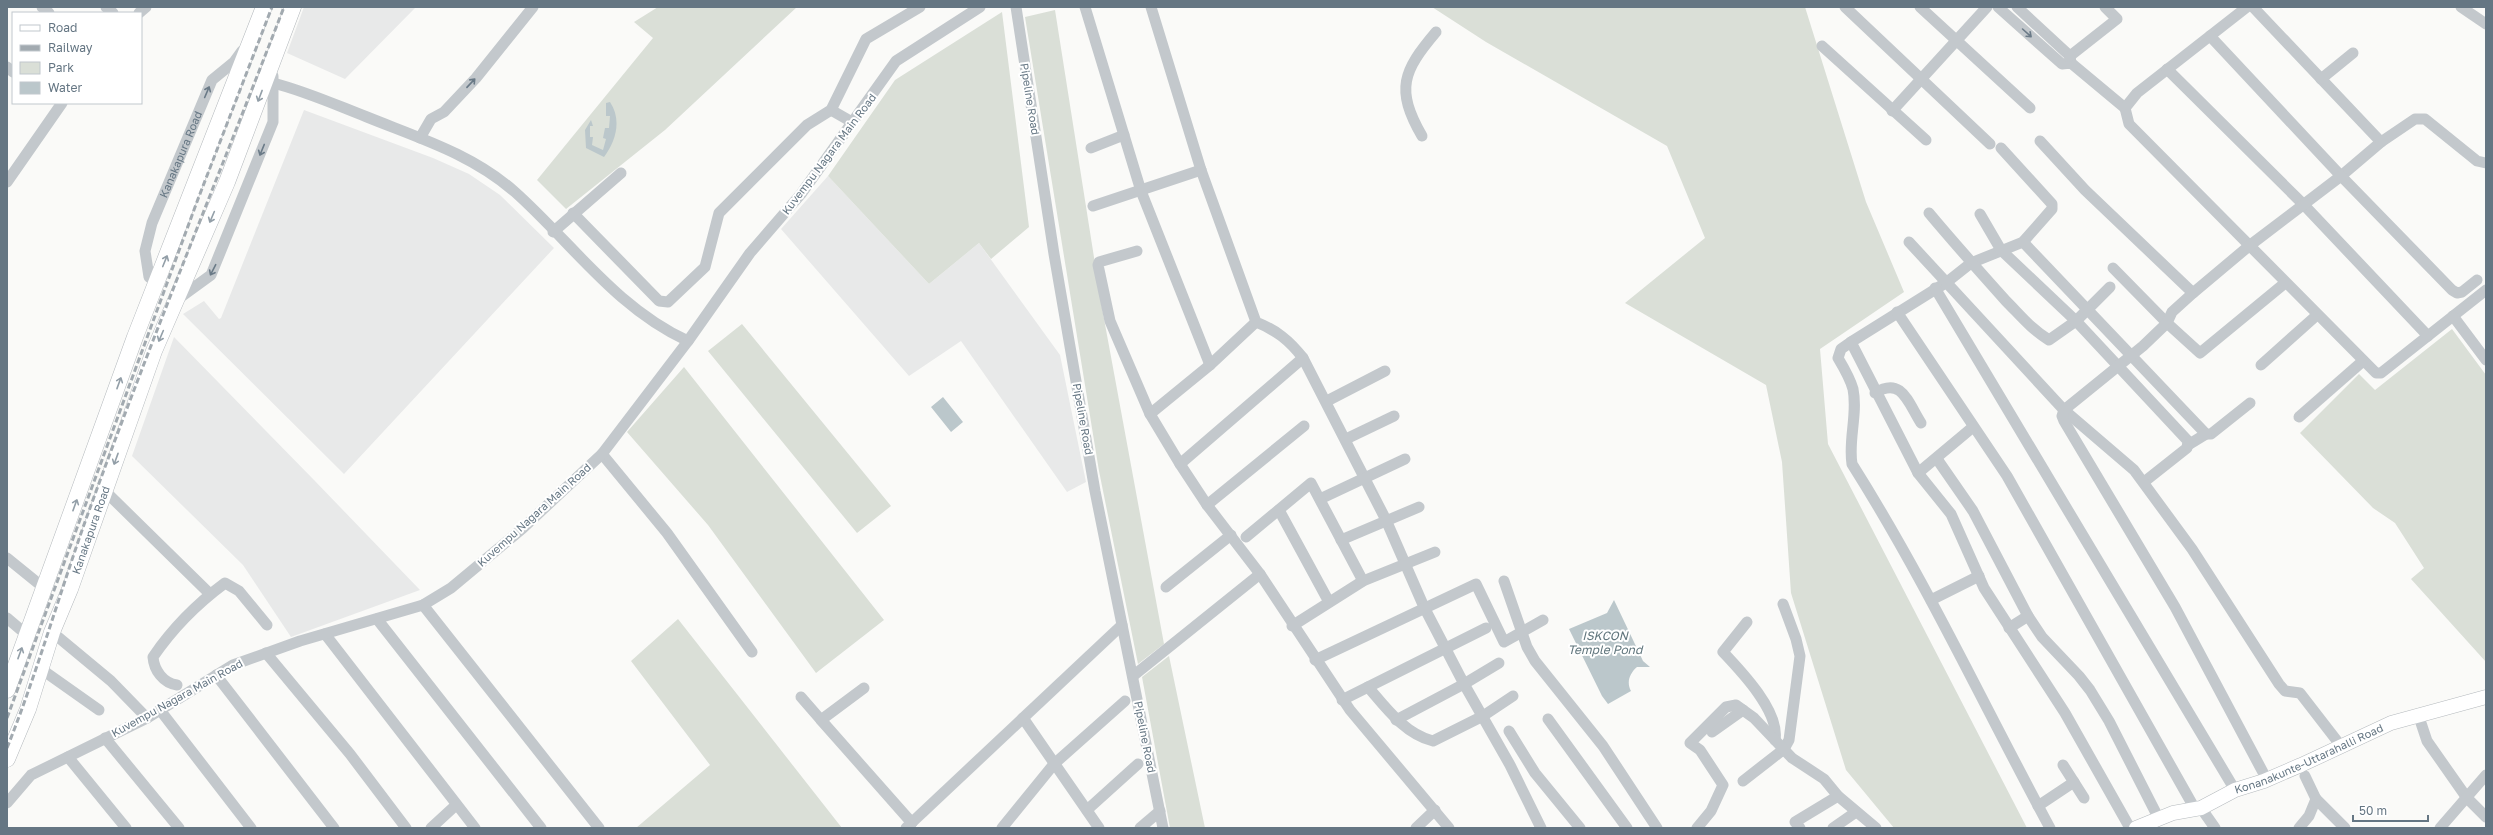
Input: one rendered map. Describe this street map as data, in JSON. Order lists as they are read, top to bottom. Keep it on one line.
{"streets":{"highway":["Kanakapura Road"],"main road":["Konanakunte-Uttarahalli Road"],"street":["Pipeline Road","Kuvempu Nagara Main Road"]},"water":["ISKCON Temple Pond"],"legend":["Road","Railway","Park","Water"],"scale_bar":"50 m"}
